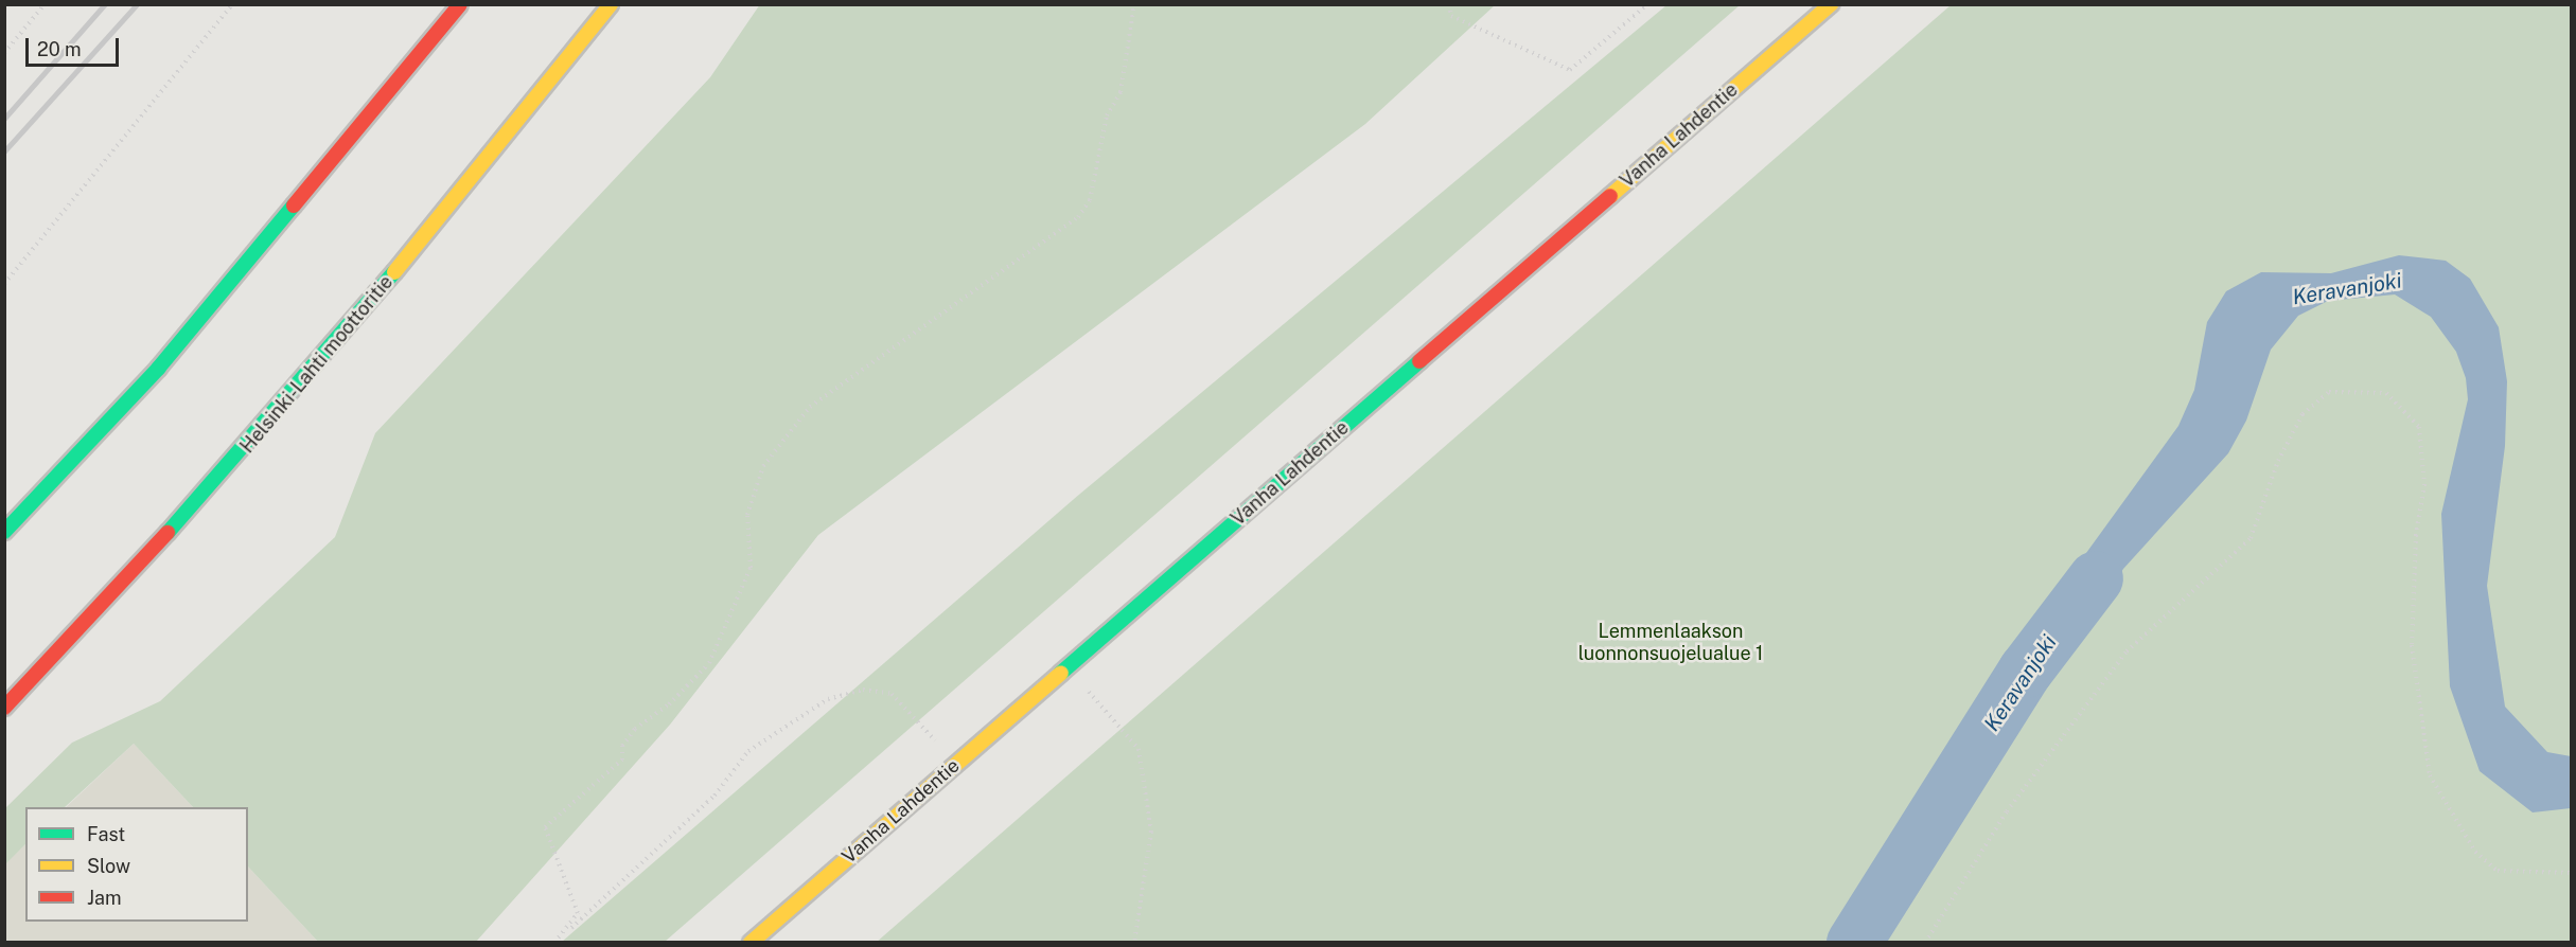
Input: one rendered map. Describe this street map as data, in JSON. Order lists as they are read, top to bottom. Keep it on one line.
{"streets":{"main road":["Vanha Lahdentie","Helsinki-Lahti moottoritie"]},"water":["Keravanjoki"],"parks":["Lemmenlaakson luonnonsuojelualue 1"],"legend":["Fast","Slow","Jam"],"scale_bar":"20 m"}
